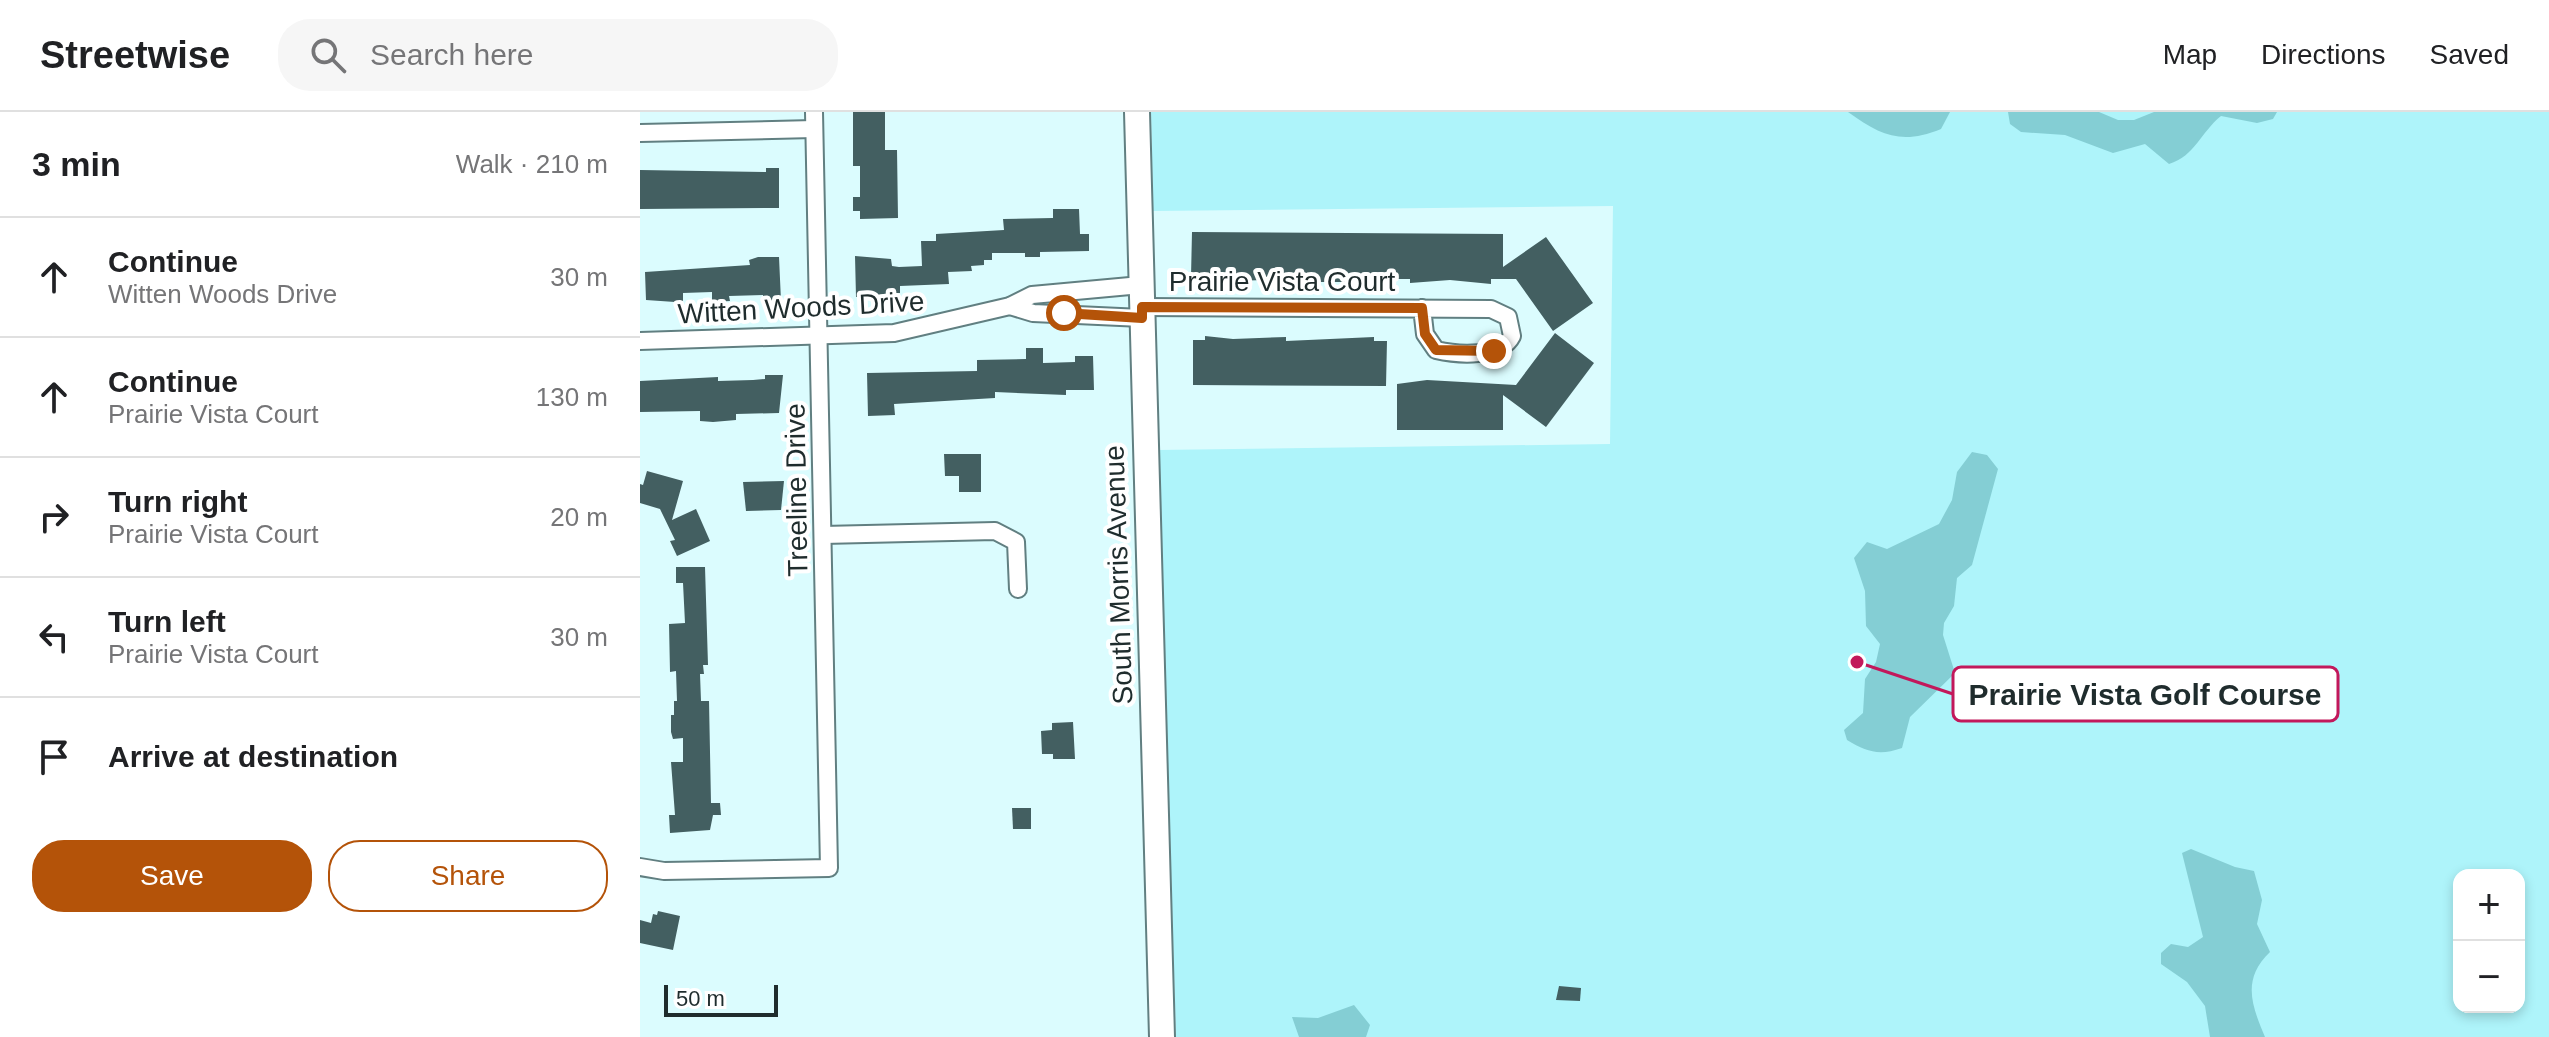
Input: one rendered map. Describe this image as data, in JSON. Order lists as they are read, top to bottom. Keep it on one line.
{"streets":{"street":["Prairie Vista Court","Witten Woods Drive","Treeline Drive","South Morris Avenue"]},"crossings":[["Prairie Vista Court","Witten Woods Drive"],["Prairie Vista Court","South Morris Avenue"],["Witten Woods Drive","Treeline Drive"],["Witten Woods Drive","South Morris Avenue"]],"places":["Prairie Vista Golf Course"],"scale_bar":"50 m","page":{"header":"Streetwise","search":"Search here","nav":["Map","Directions","Saved"],"heading":["3 min","Walk · 210 m"],"list":[["Continue","Witten Woods Drive","30 m"],["Continue","Prairie Vista Court","130 m"],["Turn right","Prairie Vista Court","20 m"],["Turn left","Prairie Vista Court","30 m"],"Arrive at destination"],"buttons":["Save","Share"],"map_buttons":["+","−"],"scale":"50 m"}}
